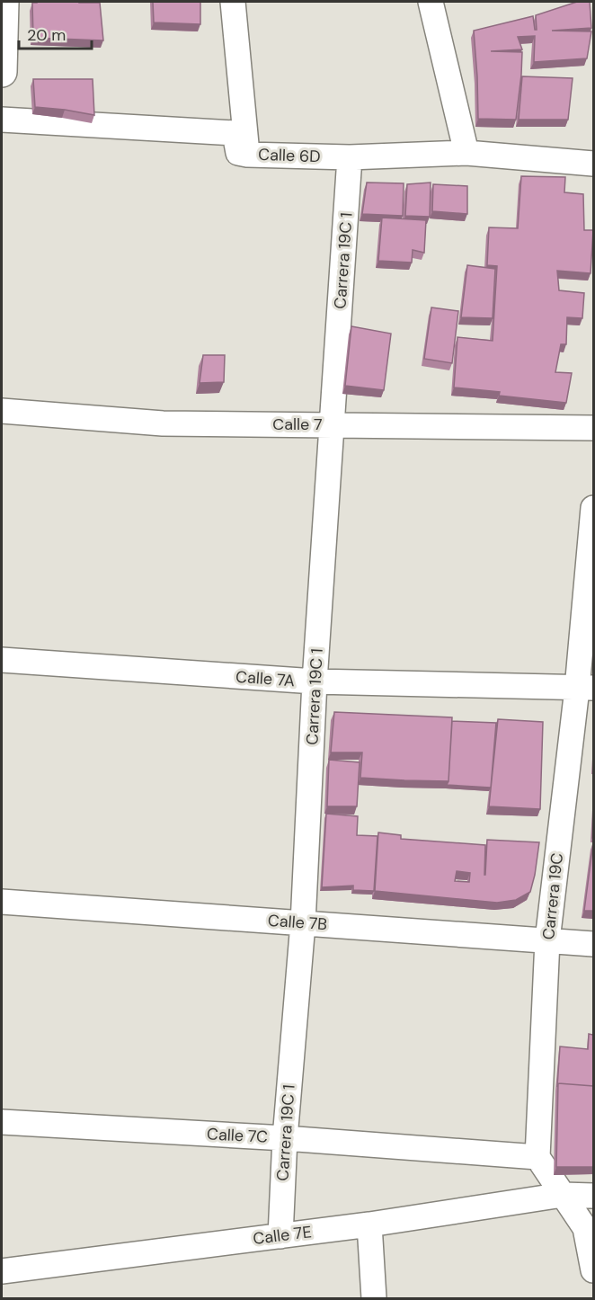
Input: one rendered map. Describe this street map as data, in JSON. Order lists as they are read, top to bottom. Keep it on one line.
{"streets":{"street":["Calle 6D","Carrera 19C 1","Calle 7","Calle 7A","Carrera 19C","Calle 7B","Calle 7C","Calle 7E"]},"crossings":[["Calle 6D","Carrera 19C 1"],["Carrera 19C 1","Calle 7"],["Carrera 19C 1","Calle 7A"],["Carrera 19C 1","Calle 7B"],["Carrera 19C 1","Calle 7C"],["Carrera 19C 1","Calle 7E"],["Calle 7A","Carrera 19C"],["Carrera 19C","Calle 7B"],["Carrera 19C","Calle 7C"]],"scale_bar":"20 m"}
